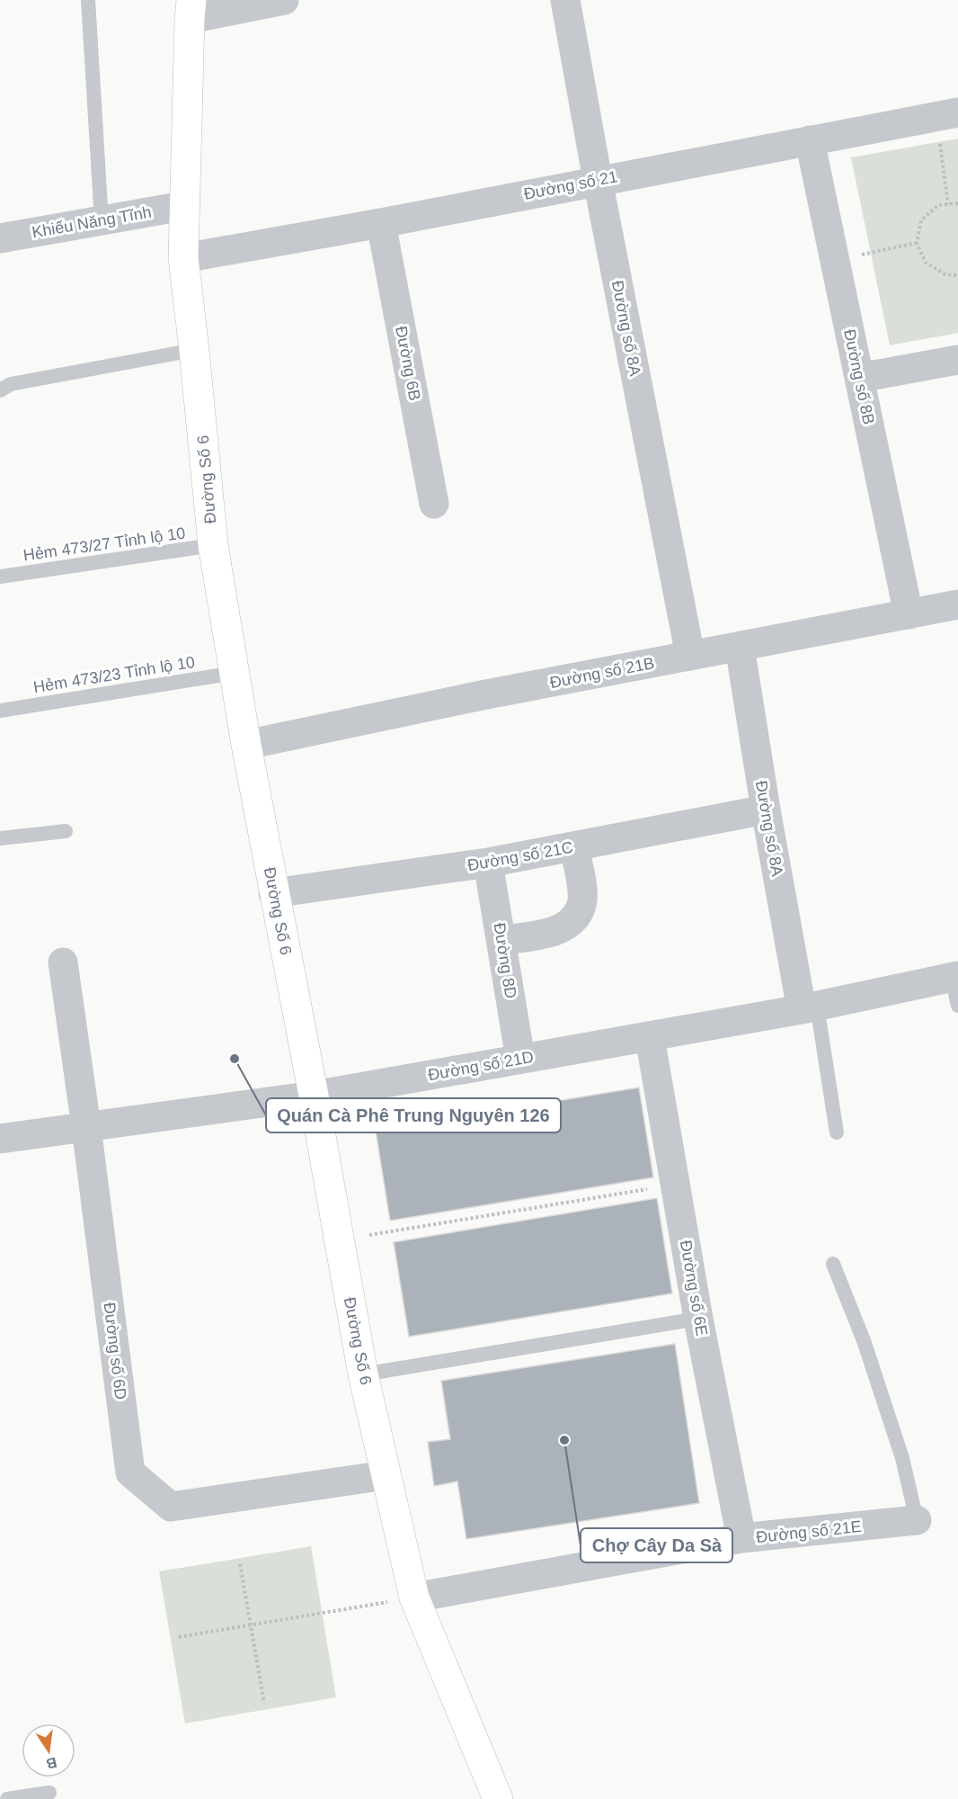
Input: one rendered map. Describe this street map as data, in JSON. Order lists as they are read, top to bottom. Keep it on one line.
{"streets":{"street":["Đường số 21","Khiếu Năng Tĩnh","Đường số 8A","Đường 6B","Đường số 8B","Đường Số 6","Đường số 21B","Đường số 21C","Đường 8D","Đường số 21D","Đường số 6E","Đường số 6D","Đường số 21E"],"lane":["Hẻm 473/27 Tỉnh lộ 10","Hẻm 473/23 Tỉnh lộ 10"]},"crossings":[["Đường số 21","Đường số 8A"],["Đường số 21","Đường 6B"],["Đường số 21","Đường số 8B"],["Đường số 21","Đường Số 6"],["Khiếu Năng Tĩnh","Đường Số 6"],["Đường số 8A","Đường số 21B"],["Đường số 8A","Đường số 21C"],["Đường số 8A","Đường số 21D"],["Đường số 8B","Đường số 21B"],["Đường Số 6","Hẻm 473/27 Tỉnh lộ 10"],["Đường Số 6","Đường số 21B"],["Đường Số 6","Hẻm 473/23 Tỉnh lộ 10"],["Đường Số 6","Đường số 21C"],["Đường Số 6","Đường số 21D"],["Đường Số 6","Đường số 6D"],["Đường Số 6","Đường số 21E"],["Đường số 21C","Đường 8D"],["Đường 8D","Đường số 21D"],["Đường số 21D","Đường số 6E"],["Đường số 21D","Đường số 6D"],["Đường số 6E","Đường số 21E"]],"places":["Quán Cà Phê Trung Nguyên 126","Chợ Cây Da Sà"],"north":"bottom"}
